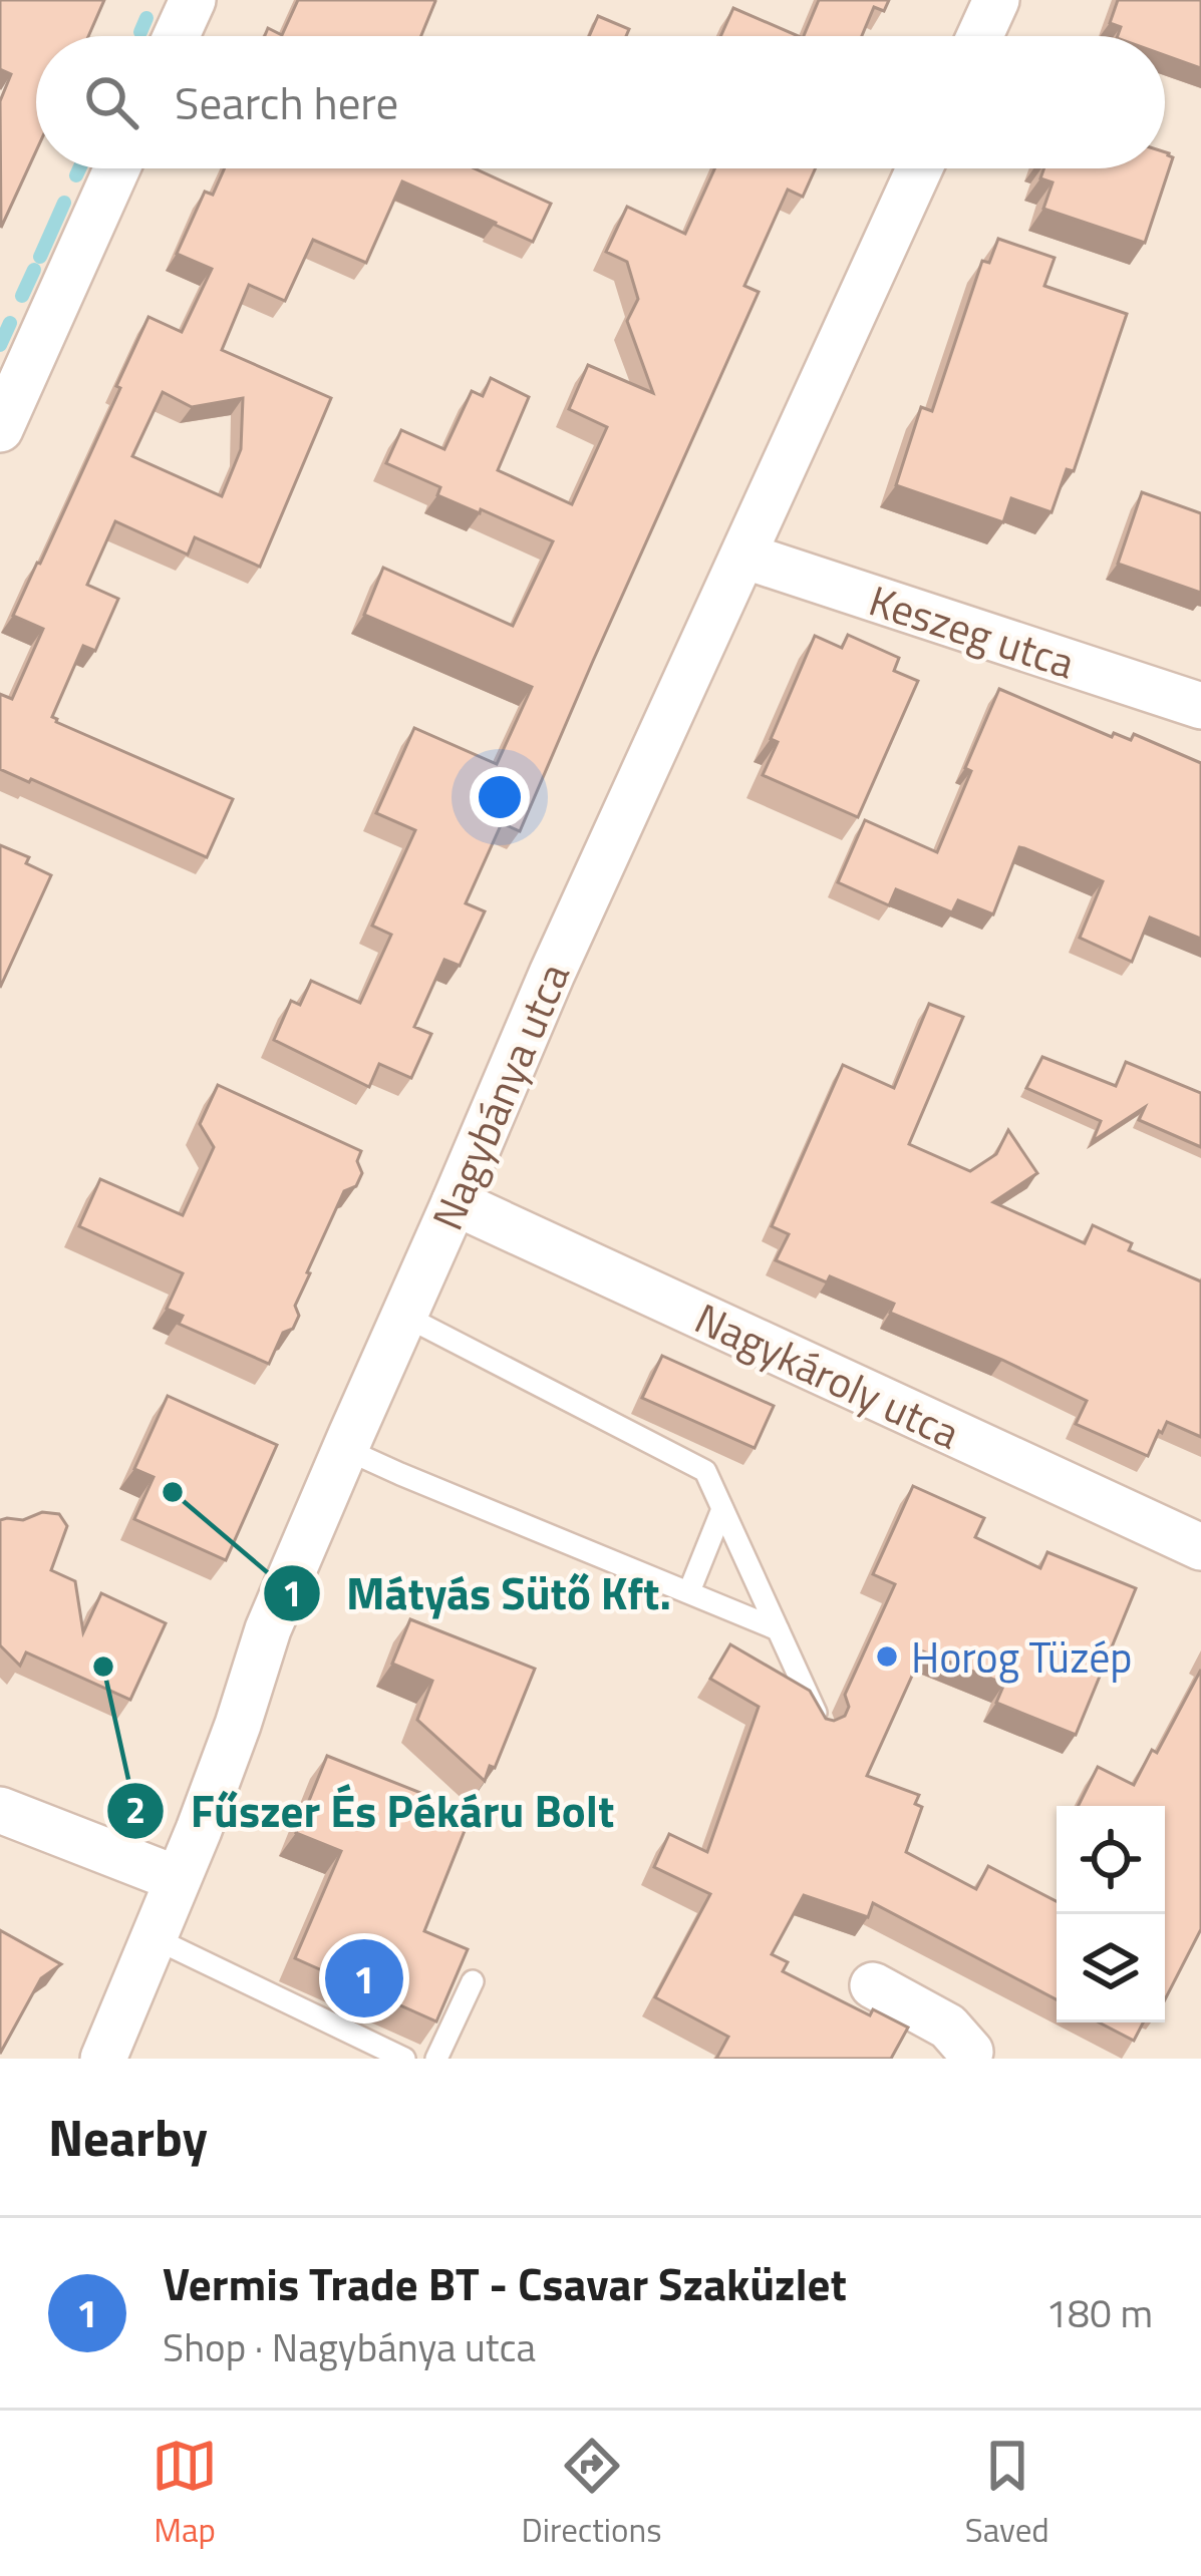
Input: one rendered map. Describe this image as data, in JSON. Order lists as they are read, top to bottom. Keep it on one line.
{"streets":{"street":["Keszeg utca","Nagybánya utca","Nagykároly utca"]},"crossings":[["Keszeg utca","Nagybánya utca"],["Nagybánya utca","Nagykároly utca"]],"places":["Mátyás Sütő Kft.","Horog Tüzép","Fűszer És Pékáru Bolt"],"page":{"search":"Search here","pins":"1","heading":"Nearby","list":[{"mark":"1","name":"Vermis Trade BT - Csavar Szaküzlet","note":"Shop · Nagybánya utca","value":"180 m"}],"nav":["Map","Directions","Saved"]}}
